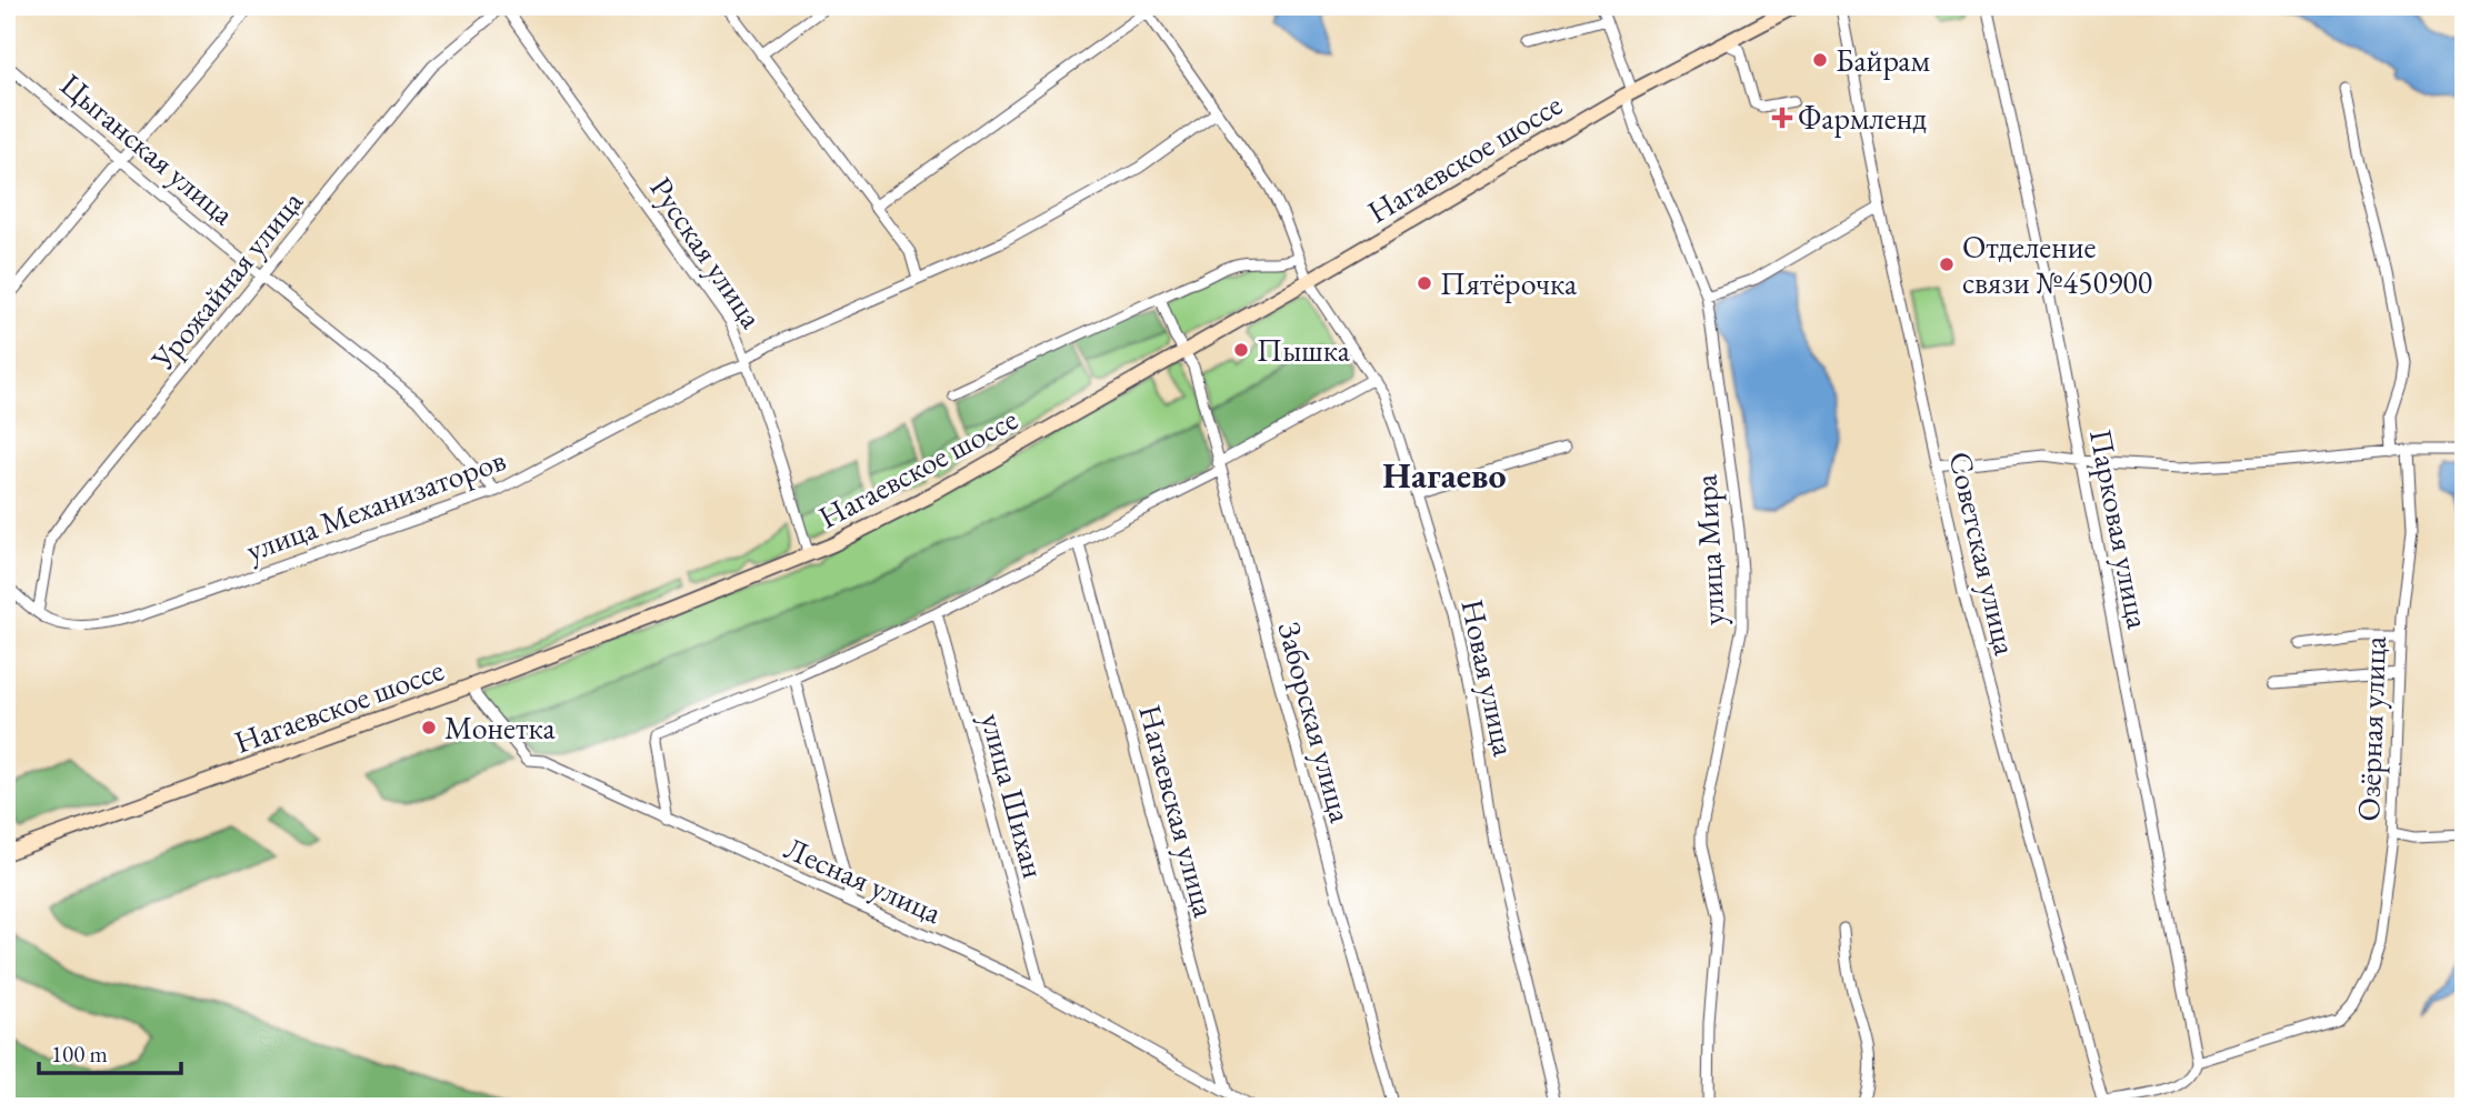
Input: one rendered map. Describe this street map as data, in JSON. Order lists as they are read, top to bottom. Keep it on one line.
{"streets":{"street":["Цыганская улица","Нагаевское шоссе","Русская улица","Урожайная улица","улица Механизаторов","Парковая улица","улица Мира","Советская улица","Новая улица","Заборская улица","Озёрная улица","улица Шихан","Нагаевская улица","Лесная улица"]},"crossings":[["Цыганская улица","Урожайная улица"],["Цыганская улица","улица Механизаторов"],["Нагаевское шоссе","Русская улица"],["Нагаевское шоссе","улица Мира"],["Нагаевское шоссе","Новая улица"],["Нагаевское шоссе","Заборская улица"],["Нагаевское шоссе","Лесная улица"],["Русская улица","Урожайная улица"],["Русская улица","улица Механизаторов"],["Урожайная улица","улица Механизаторов"],["улица Механизаторов","Новая улица"],["Парковая улица","Озёрная улица"],["улица Шихан","Лесная улица"],["Нагаевская улица","Лесная улица"]],"districts":["Нагаево"],"places":{"other":["Байрам","Отделение связи №450900","Пятёрочка","Пышка","Монетка"],"health":["Фармленд"]},"scale_bar":"100 m"}
